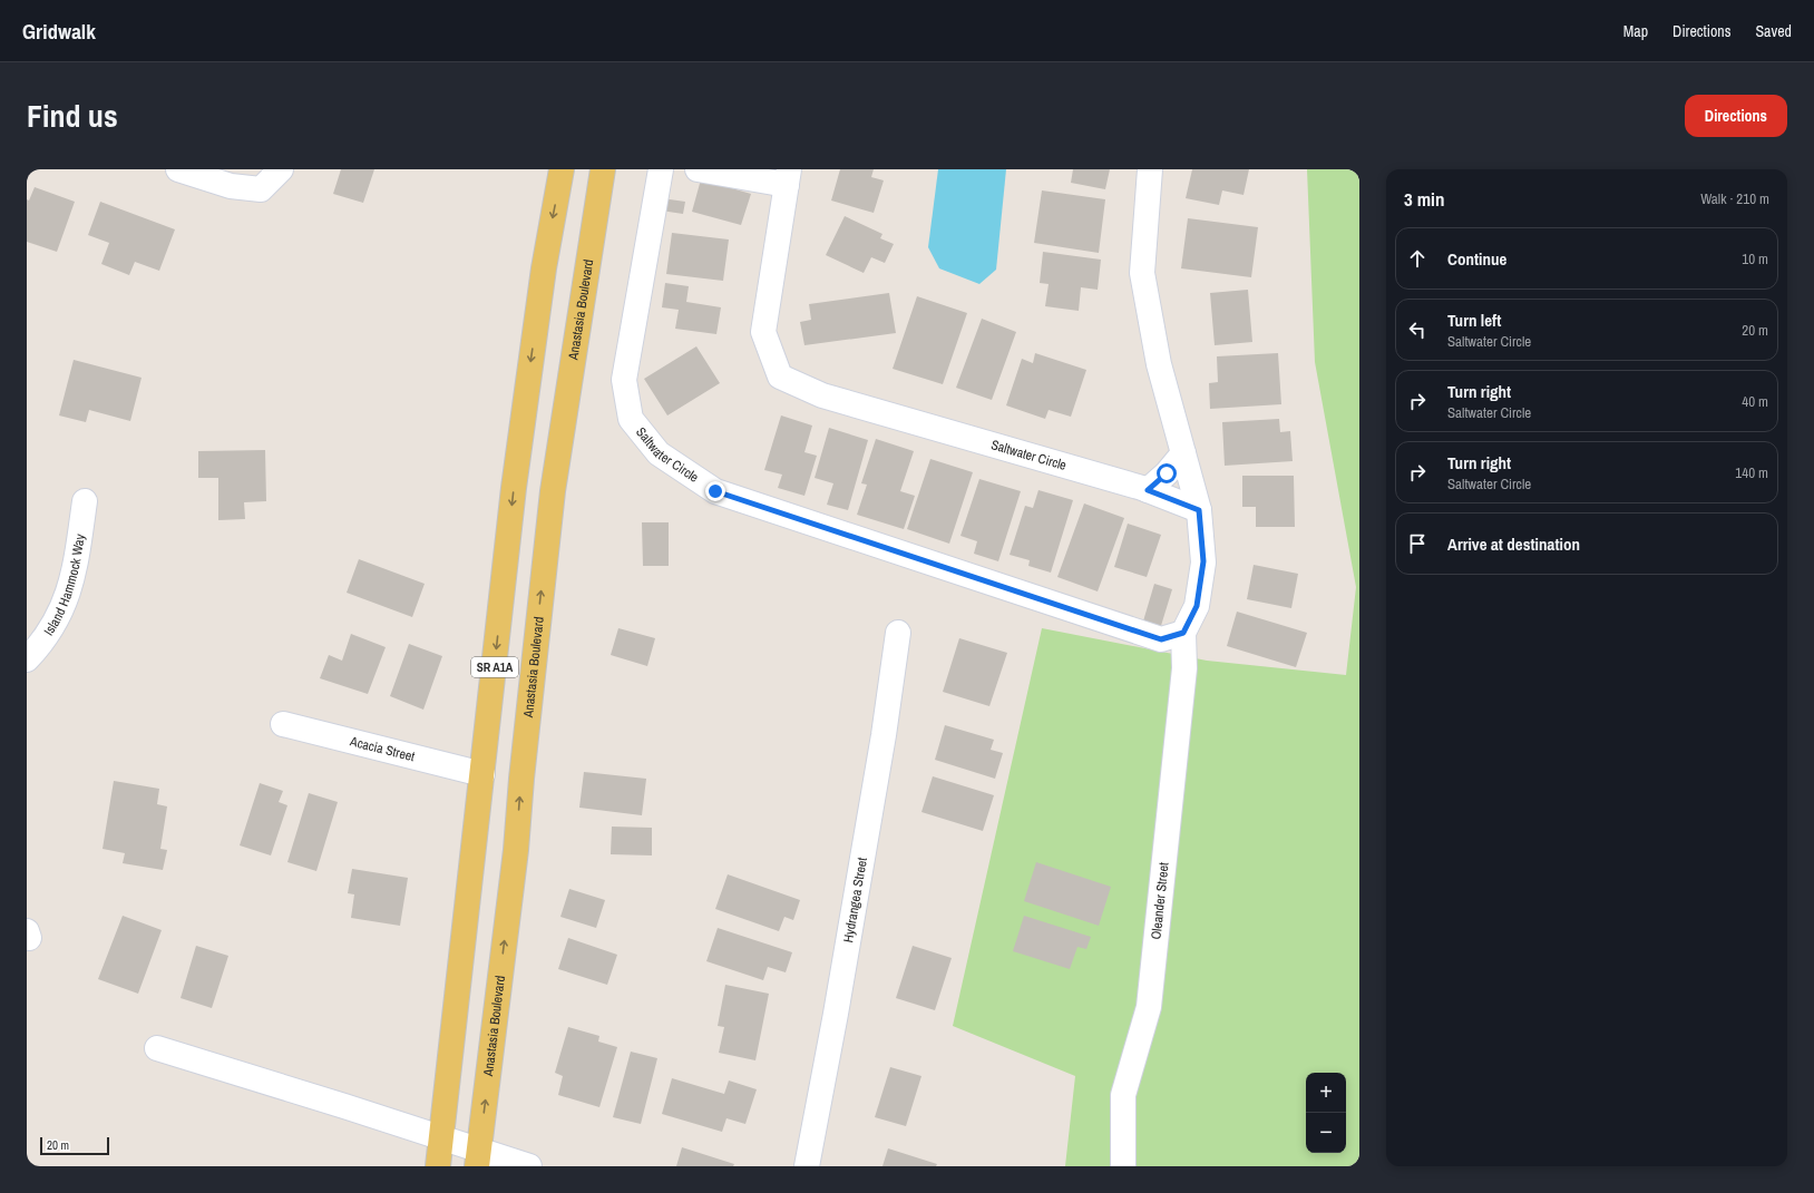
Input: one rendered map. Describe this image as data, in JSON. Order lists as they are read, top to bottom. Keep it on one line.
{"streets":{"main road":["Anastasia Boulevard","SR A1A"],"street":["Saltwater Circle","Island Hammock Way","Acacia Street","Hydrangea Street","Oleander Street"]},"crossings":[["Saltwater Circle","Oleander Street"],["SR A1A","Acacia Street"]],"scale_bar":"20 m","page":{"header":"Gridwalk","nav":["Map","Directions","Saved"],"title":"Find us","buttons":"Directions","heading":["3 min","Walk · 210 m"],"list":[["Continue","10 m"],["Turn left","Saltwater Circle","20 m"],["Turn right","Saltwater Circle","40 m"],["Turn right","Saltwater Circle","140 m"],"Arrive at destination"],"map_buttons":["+","−"],"scale":"20 m"}}
